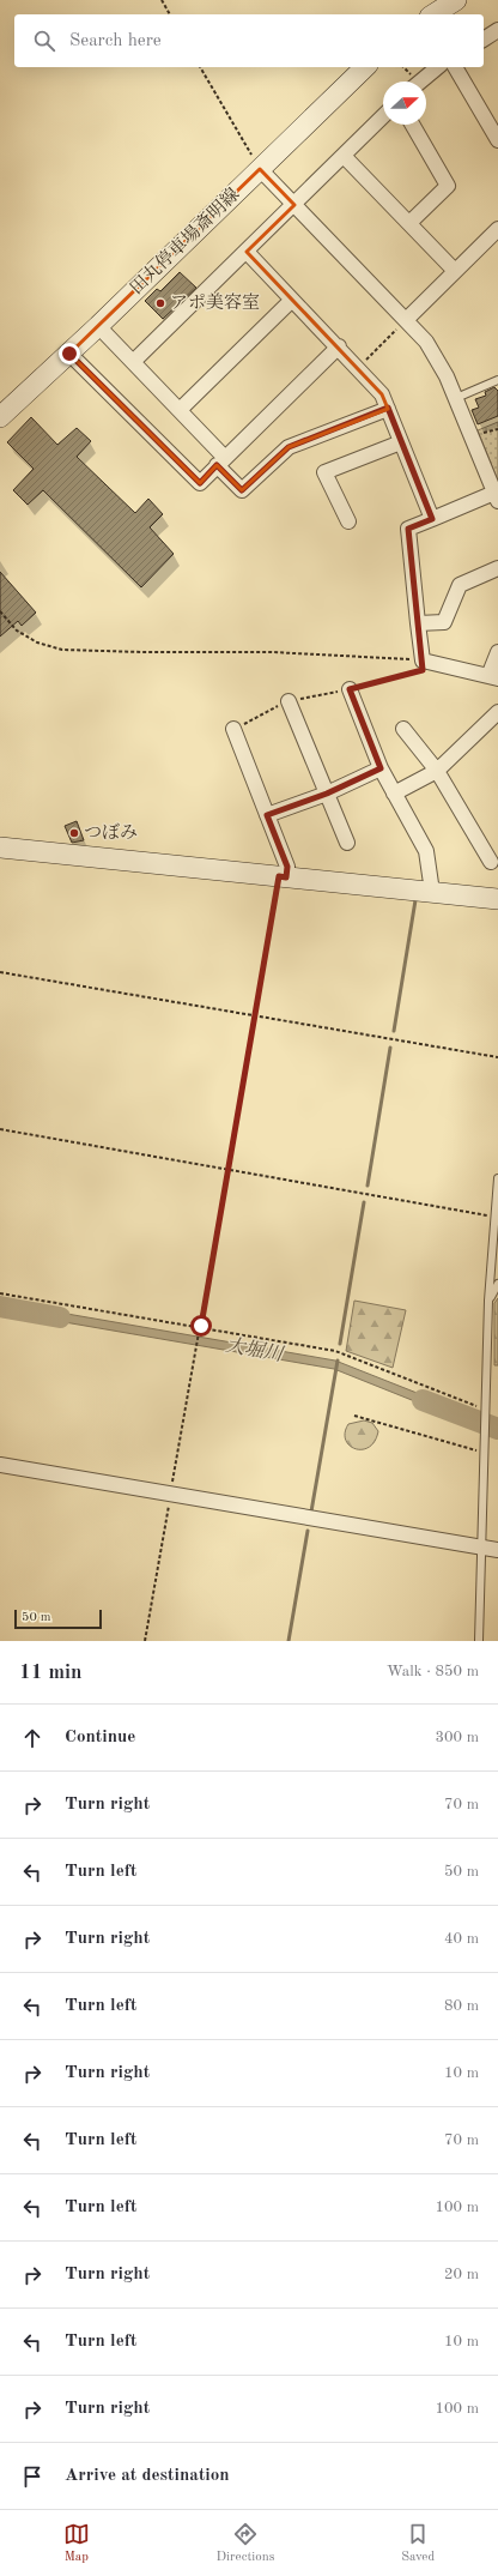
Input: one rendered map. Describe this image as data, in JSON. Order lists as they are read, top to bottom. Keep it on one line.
{"streets":{"main road":["田丸停車場斎明線"]},"water":["大堀川"],"places":["アポ美容室","つぼみ"],"scale_bar":"50 m","north":"right","page":{"search":"Search here","scale":"50 m","heading":["11 min","Walk · 850 m"],"list":[["Continue","300 m"],["Turn right","70 m"],["Turn left","50 m"],["Turn right","40 m"],["Turn left","80 m"],["Turn right","10 m"],["Turn left","70 m"],["Turn left","100 m"],["Turn right","20 m"],["Turn left","10 m"],["Turn right","100 m"],"Arrive at destination"],"nav":["Map","Directions","Saved"]}}
